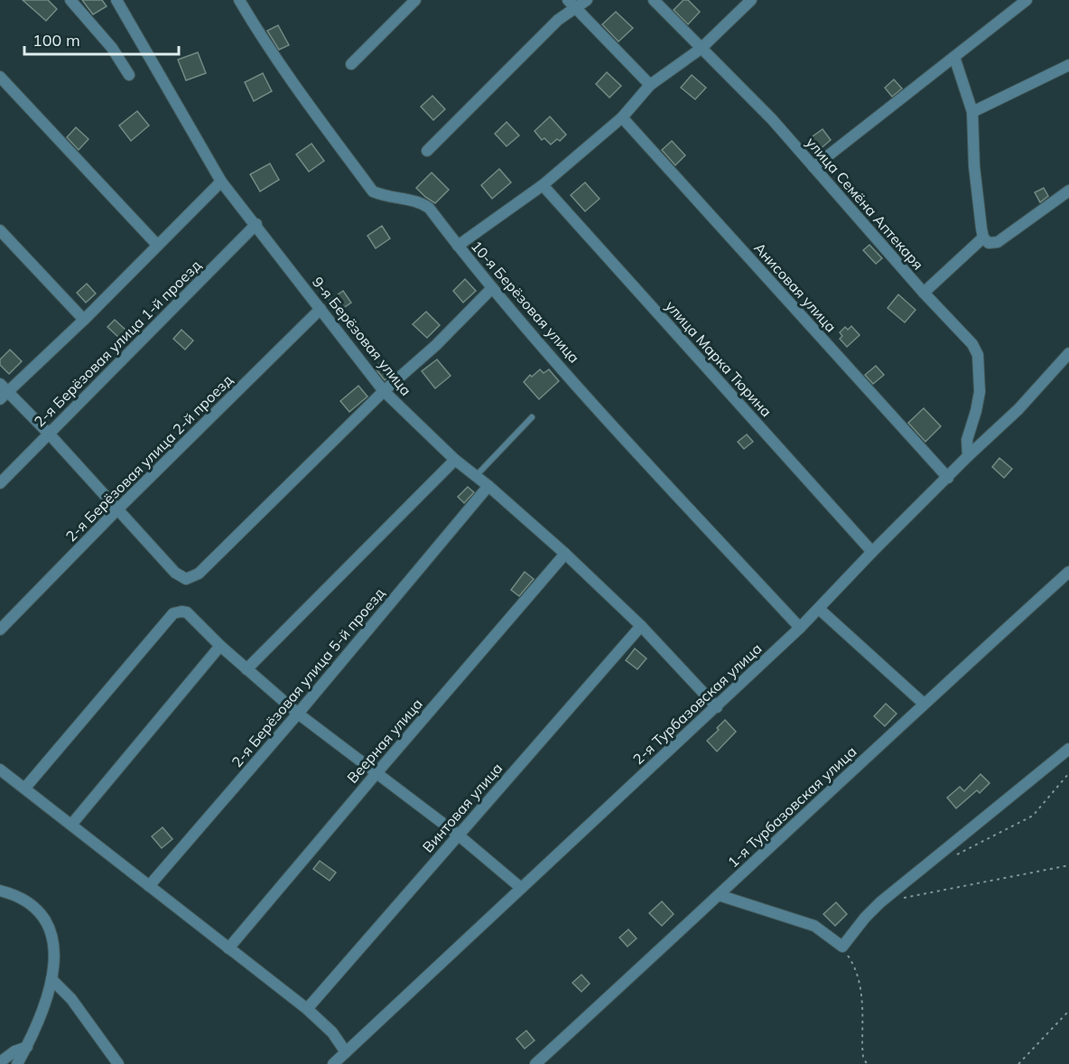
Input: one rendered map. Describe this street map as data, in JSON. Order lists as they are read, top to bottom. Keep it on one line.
{"streets":{"street":["улица Семёна Аптекаря","Анисовая улица","10-я Берёзовая улица","9-я Берёзовая улица","2-я Берёзовая улица 1-й проезд","улица Марка Тюрина","2-я Берёзовая улица 2-й проезд","2-я Берёзовая улица 5-й проезд","2-я Турбазовская улица","Веерная улица","1-я Турбазовская улица","Винтовая улица"]},"crossings":[["улица Семёна Аптекаря","2-я Турбазовская улица"],["Анисовая улица","2-я Турбазовская улица"],["10-я Берёзовая улица","2-я Турбазовская улица"],["9-я Берёзовая улица","2-я Берёзовая улица 1-й проезд"],["9-я Берёзовая улица","2-я Берёзовая улица 2-й проезд"],["9-я Берёзовая улица","2-я Берёзовая улица 5-й проезд"],["9-я Берёзовая улица","2-я Турбазовская улица"],["9-я Берёзовая улица","Веерная улица"],["9-я Берёзовая улица","Винтовая улица"],["улица Марка Тюрина","2-я Турбазовская улица"]],"scale_bar":"100 m"}
